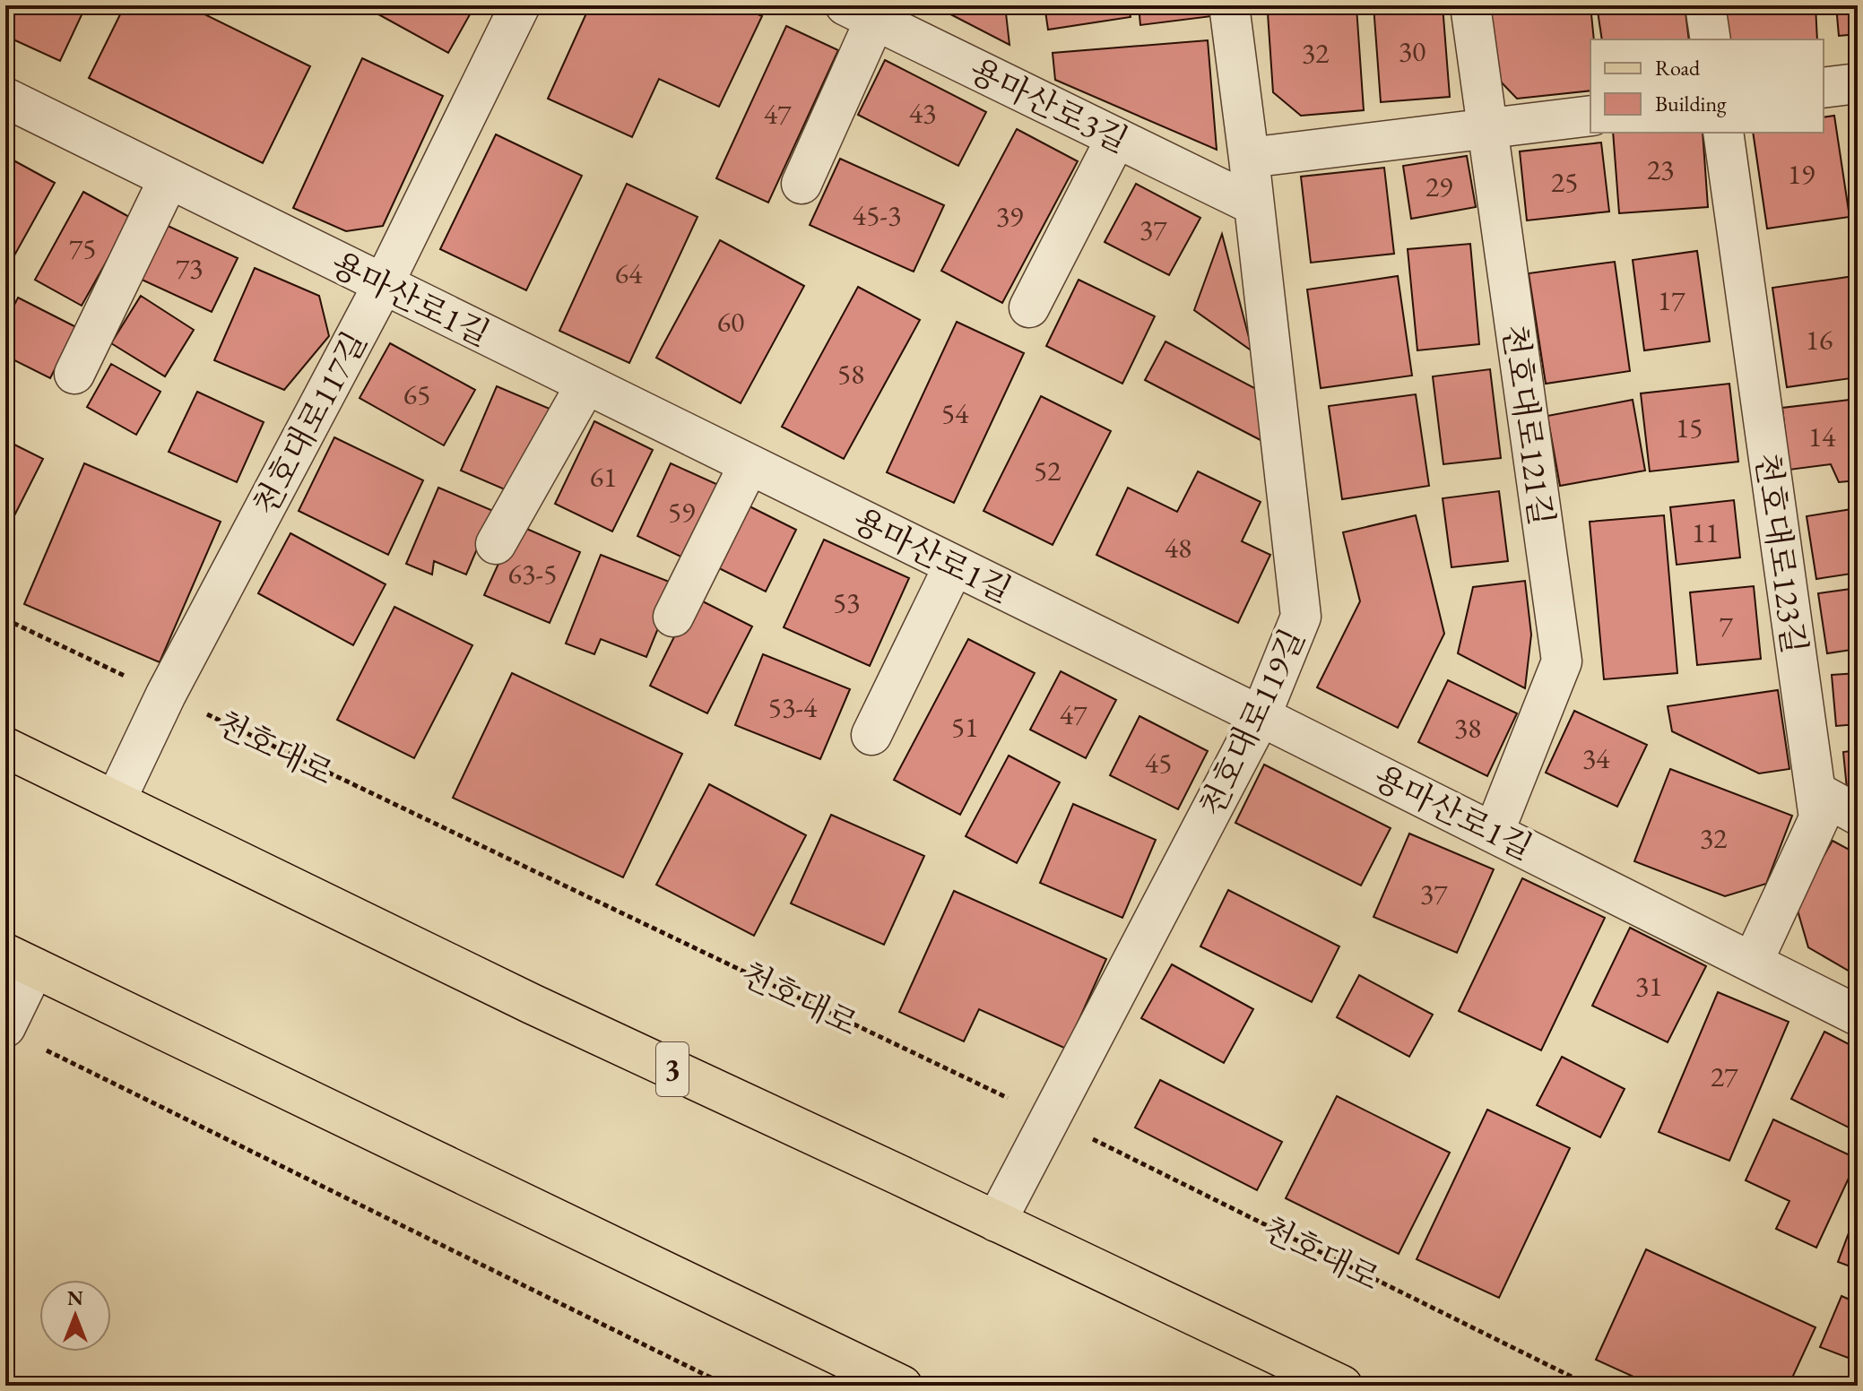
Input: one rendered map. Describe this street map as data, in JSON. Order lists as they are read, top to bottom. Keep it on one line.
{"streets":{"main road":["3"],"street":["용마산로3길","용마산로1길","천호대로117길","천호대로121길","천호대로123길","천호대로119길"],"path":["천호대로"]},"crossings":[["용마산로3길","천호대로119길"],["용마산로1길","천호대로117길"],["용마산로1길","천호대로121길"],["용마산로1길","천호대로123길"],["용마산로1길","천호대로119길"],["천호대로117길","천호대로"],["천호대로117길","3"],["천호대로119길","천호대로"],["천호대로119길","3"]],"house_numbers":["30","32","43","47","23","19","25","29","45-3","39","37","75","73","64","17","60","16","58","65","54","15","14","52","61","59","11","48","63-5","53","7","53-4","47","51","38","34","45","32","37","31","27"],"legend":["Road","Building"],"north":"top"}
